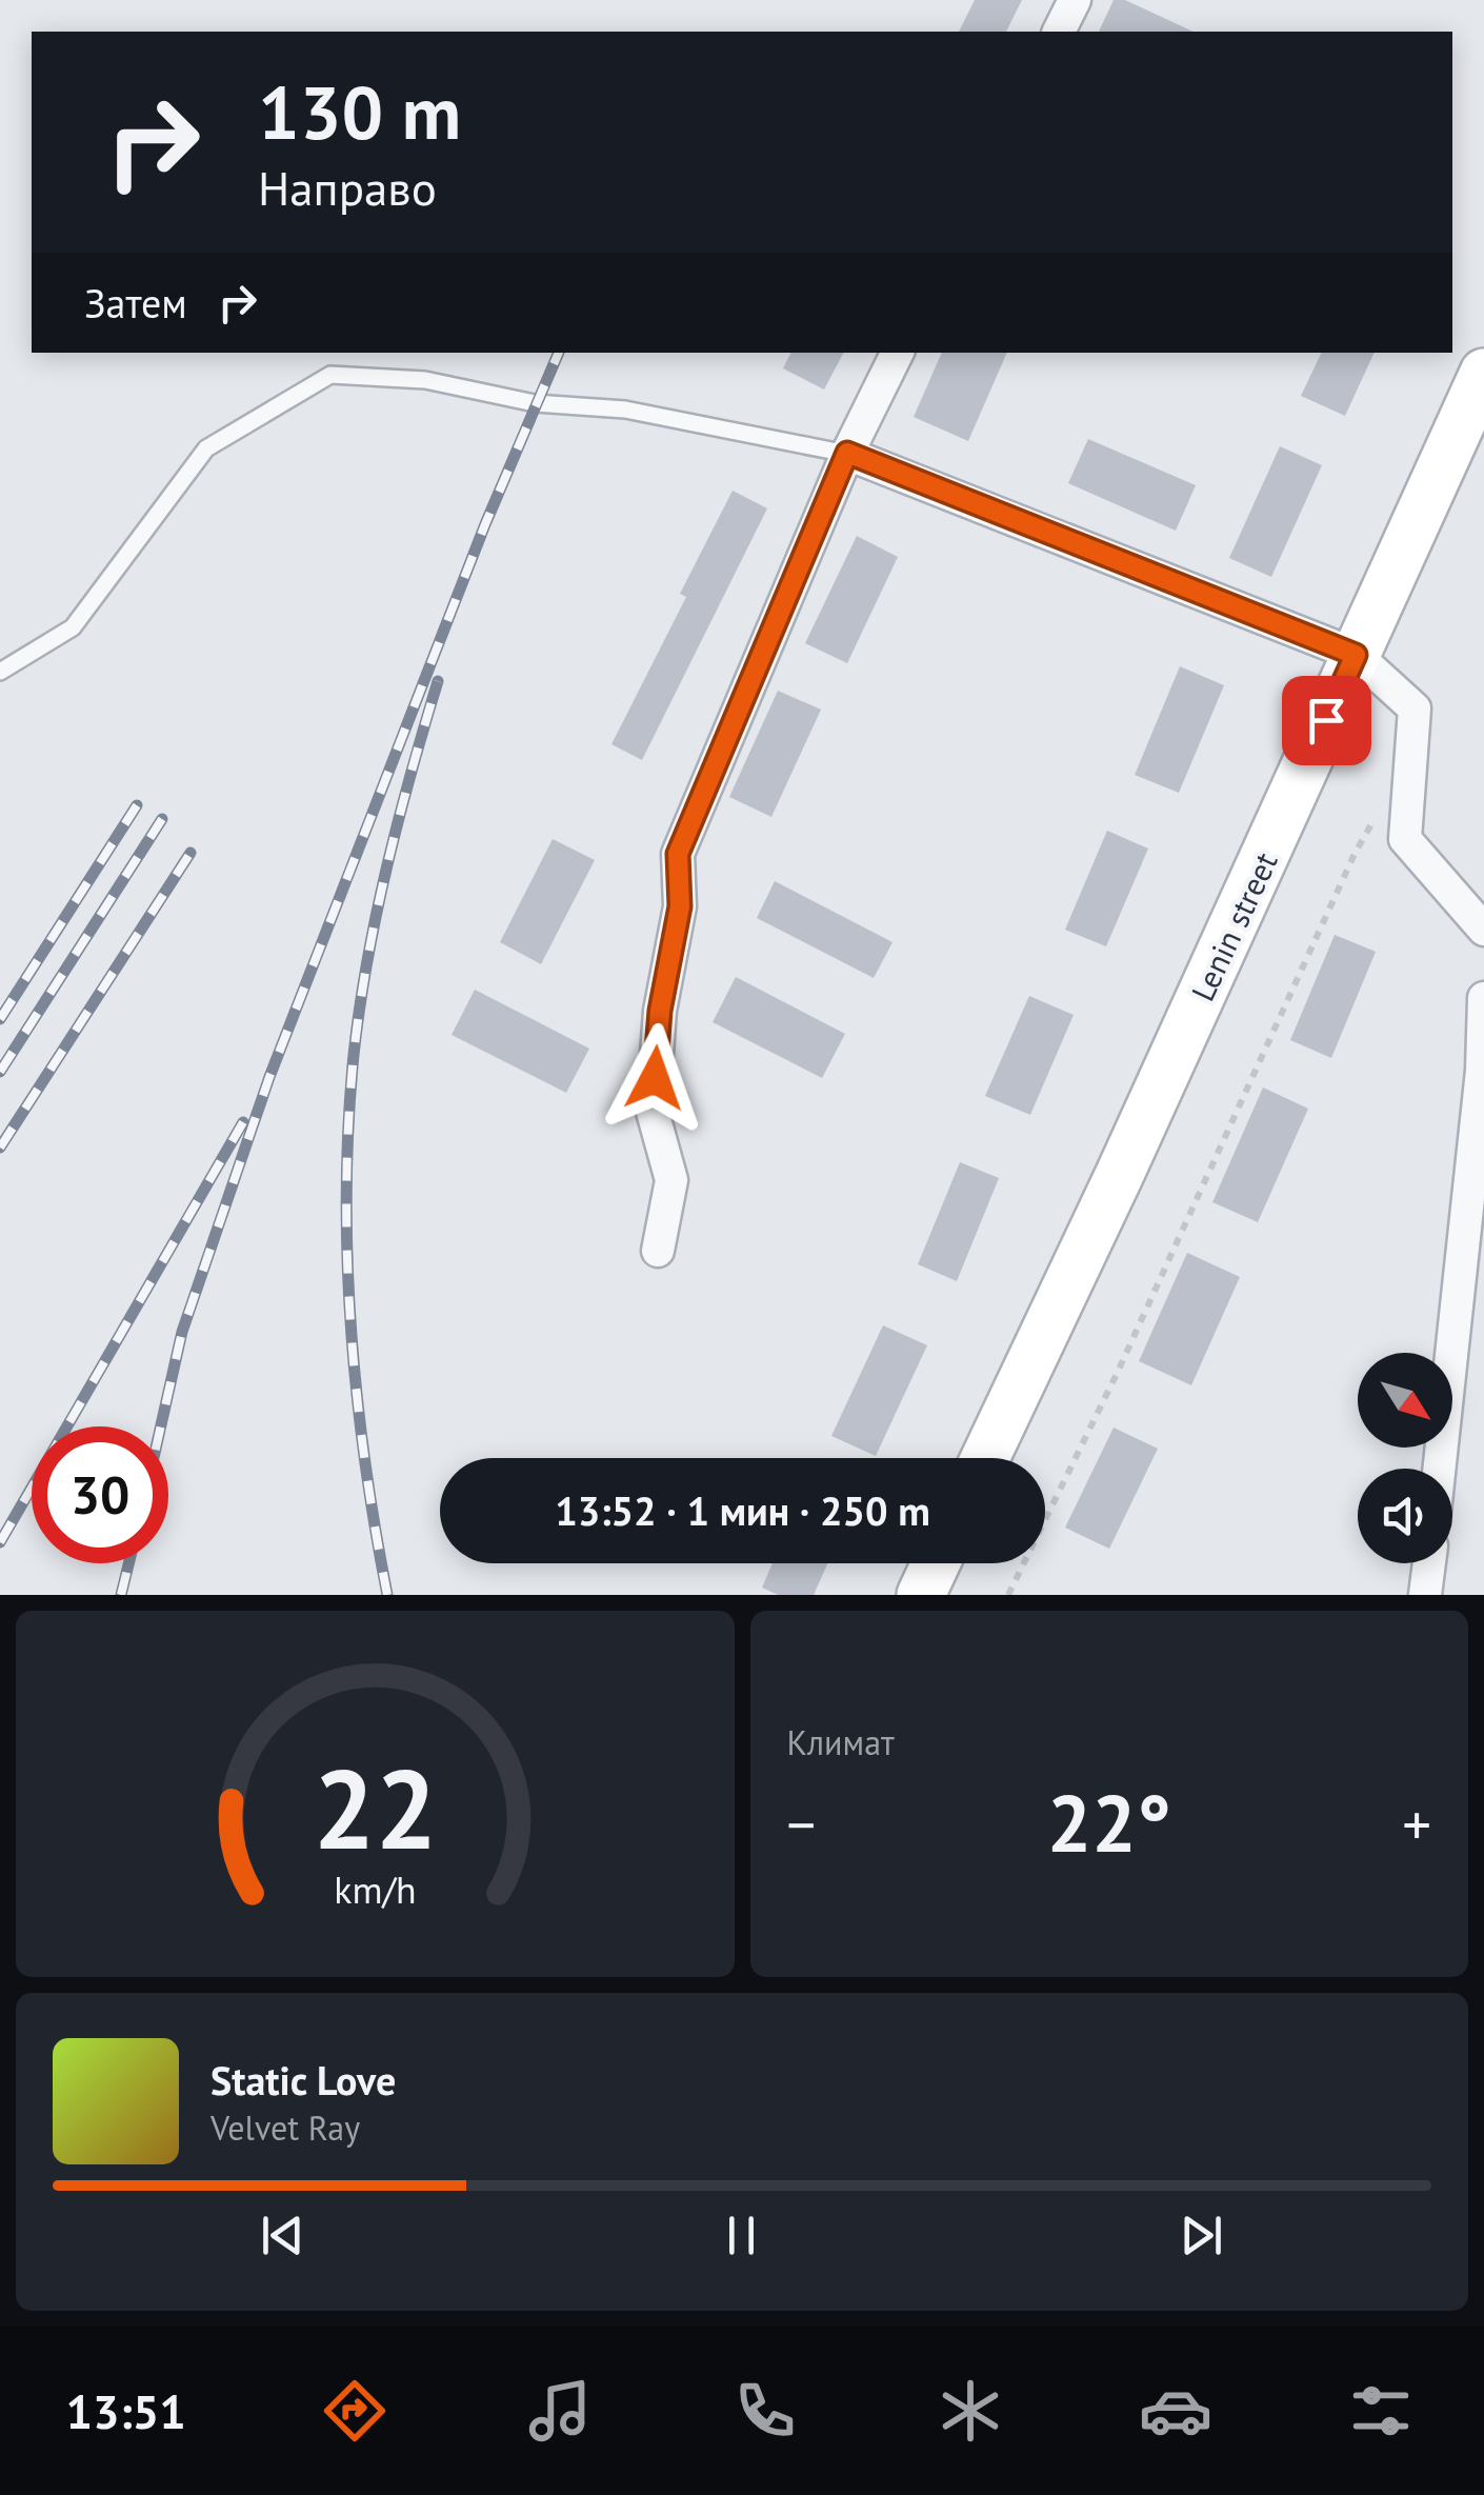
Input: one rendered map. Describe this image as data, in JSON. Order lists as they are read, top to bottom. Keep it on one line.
{"streets":{"main road":["Lenin street"]},"north":"bottom right","page":{"turn":["130 m","Направо"],"then":"Затем","limit":"30","trip":"13:52 · 1 мин · 250 m","tile":"Климат","heat":["−","22°","+"],"song":["Static Love","Velvet Ray"],"tabs":"13:51","gauge":["22","km/h"]}}
